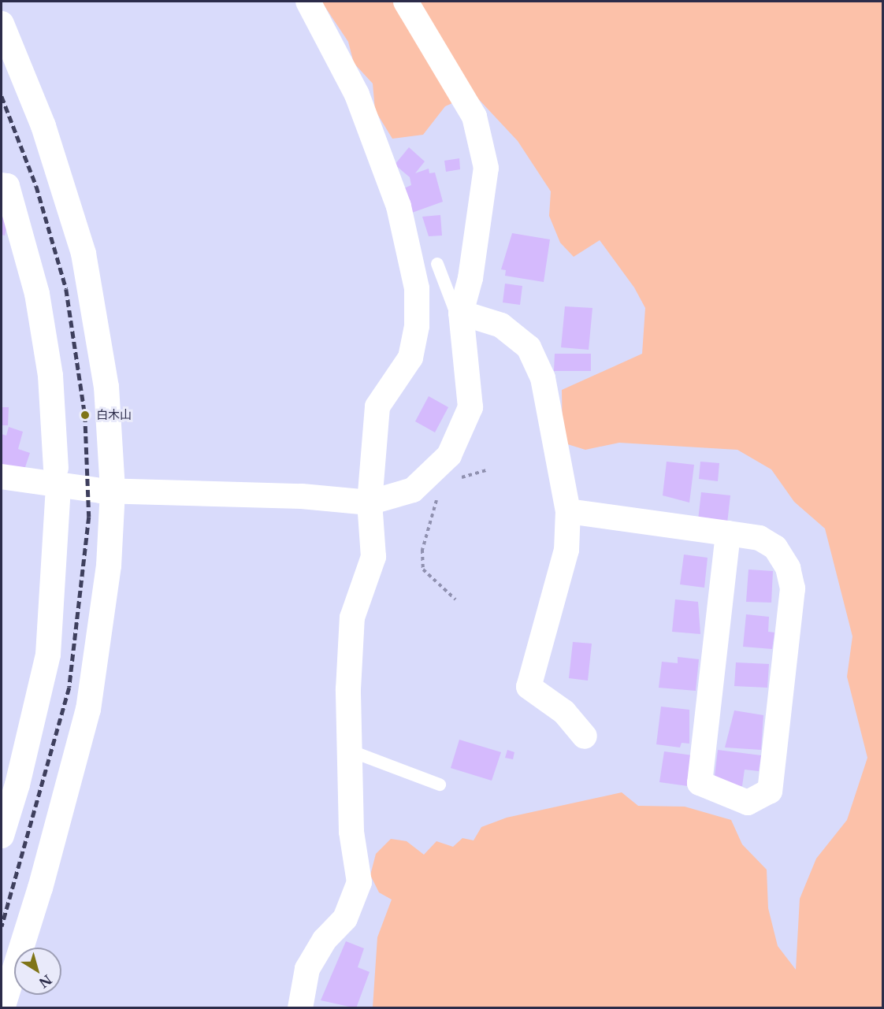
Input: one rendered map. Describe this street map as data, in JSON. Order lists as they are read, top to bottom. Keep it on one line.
{"places":["白木山"],"north":"bottom right"}
